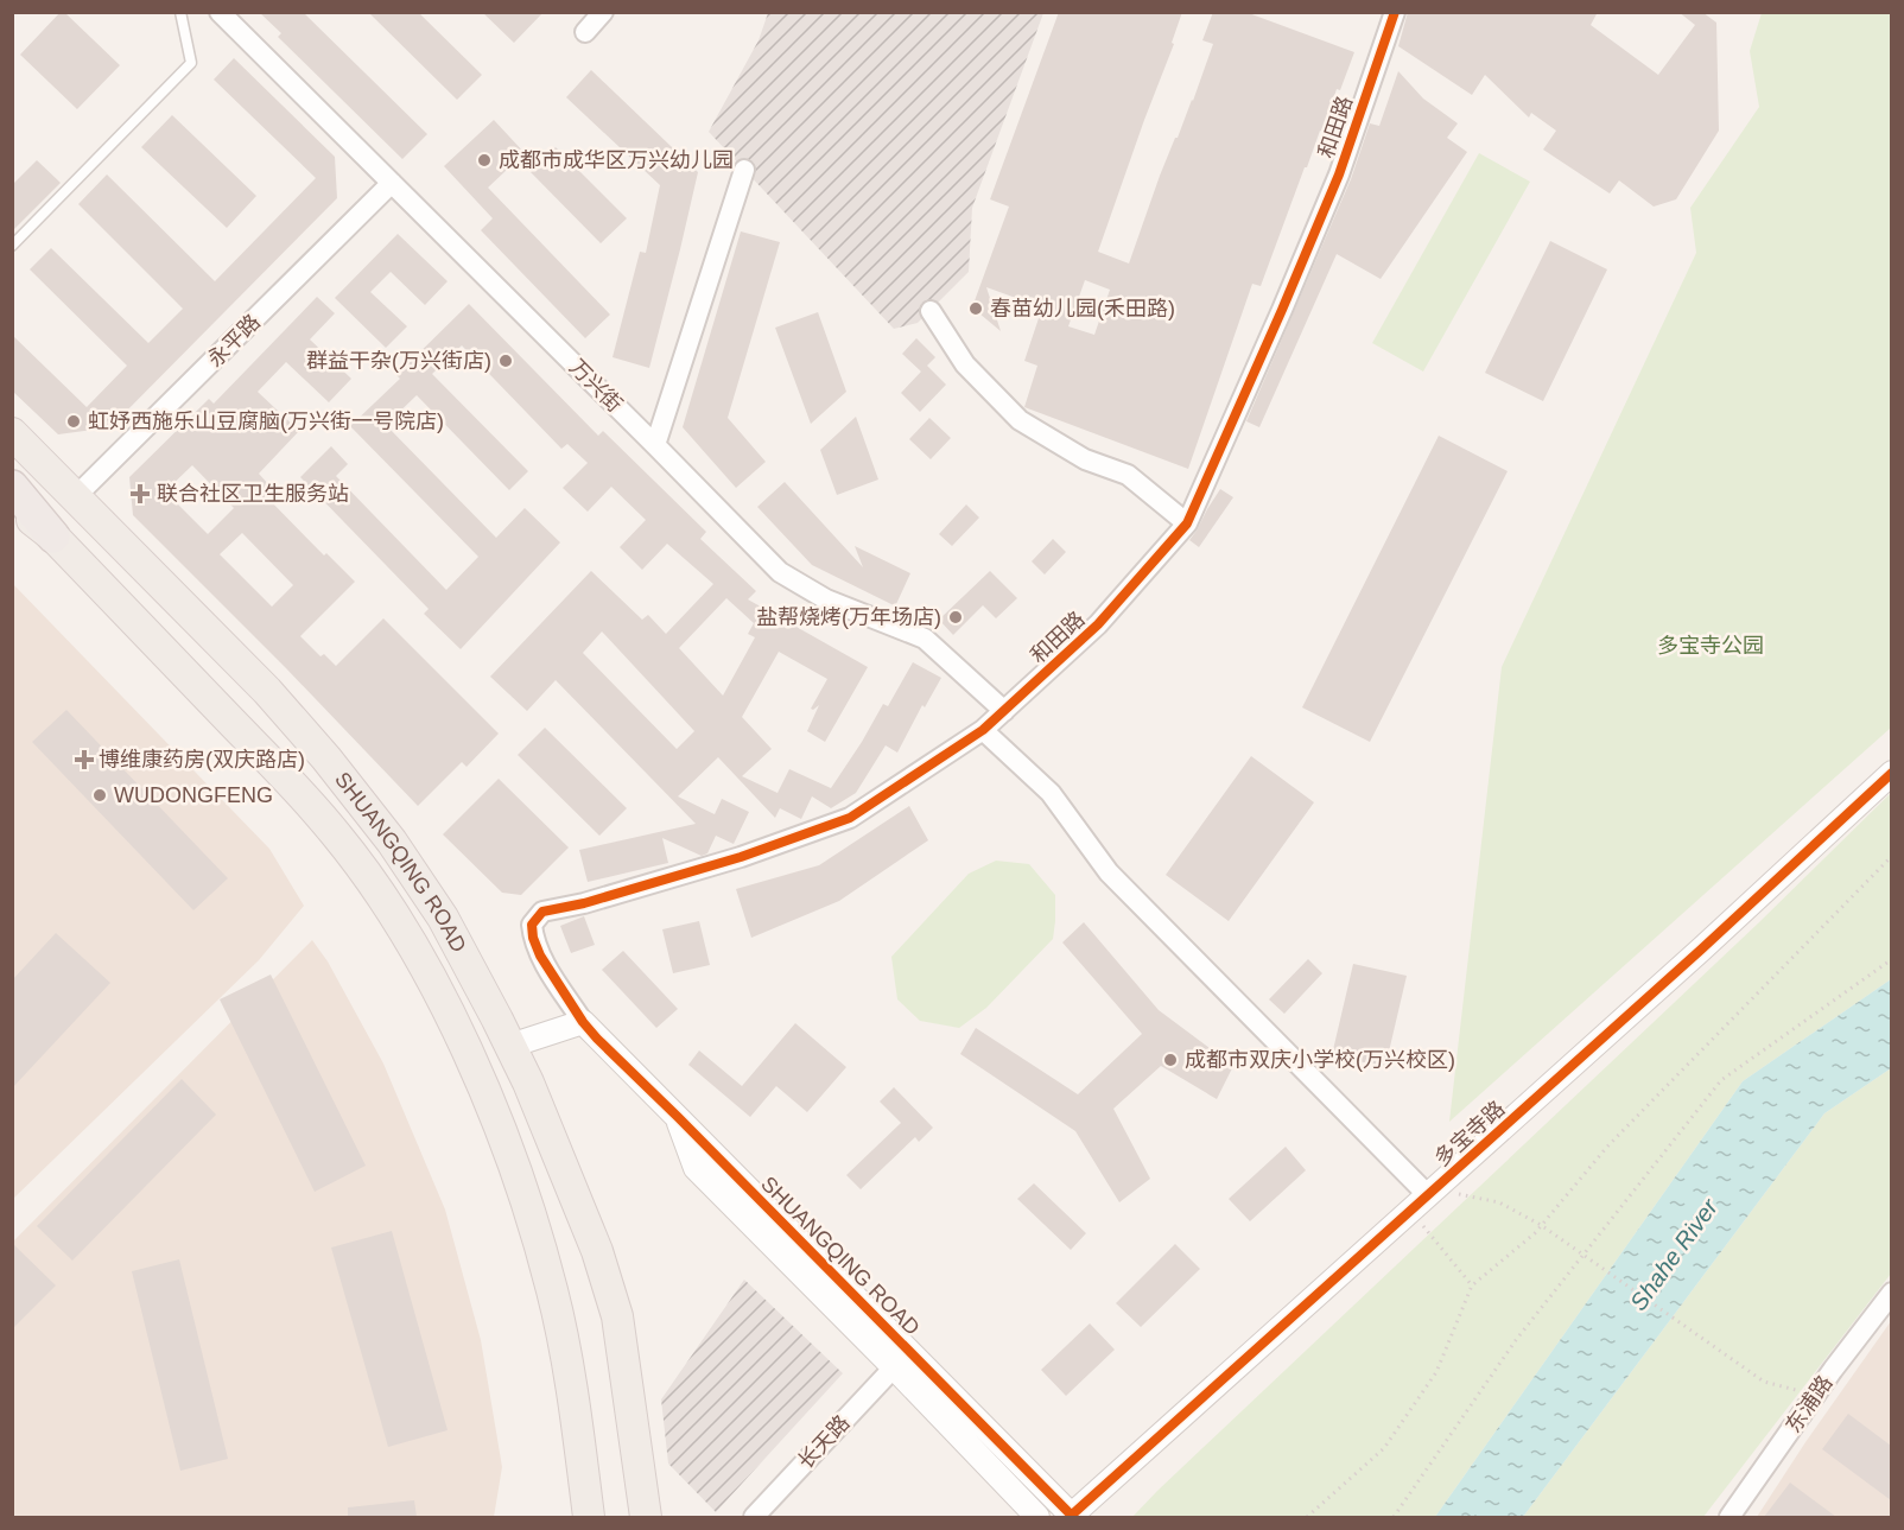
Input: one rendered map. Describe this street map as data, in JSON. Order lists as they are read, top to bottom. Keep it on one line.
{"streets":{"main road":["SHUANGQING ROAD"],"street":["和田路","永平路","万兴街","多宝寺路","东浦路","长天路"]},"crossings":[["和田路","万兴街"],["和田路","SHUANGQING ROAD"],["永平路","万兴街"],["永平路","SHUANGQING ROAD"],["SHUANGQING ROAD","多宝寺路"],["SHUANGQING ROAD","长天路"]],"water":["Shahe River"],"parks":["多宝寺公园"],"places":{"other":["成都市成华区万兴幼儿园","春苗幼儿园(禾田路)","群益干杂(万兴街店)","虹妤西施乐山豆腐脑(万兴街一号院店)","盐帮烧烤(万年场店)","WUDONGFENG","成都市双庆小学校(万兴校区)"],"health":["联合社区卫生服务站","博维康药房(双庆路店)"]}}
